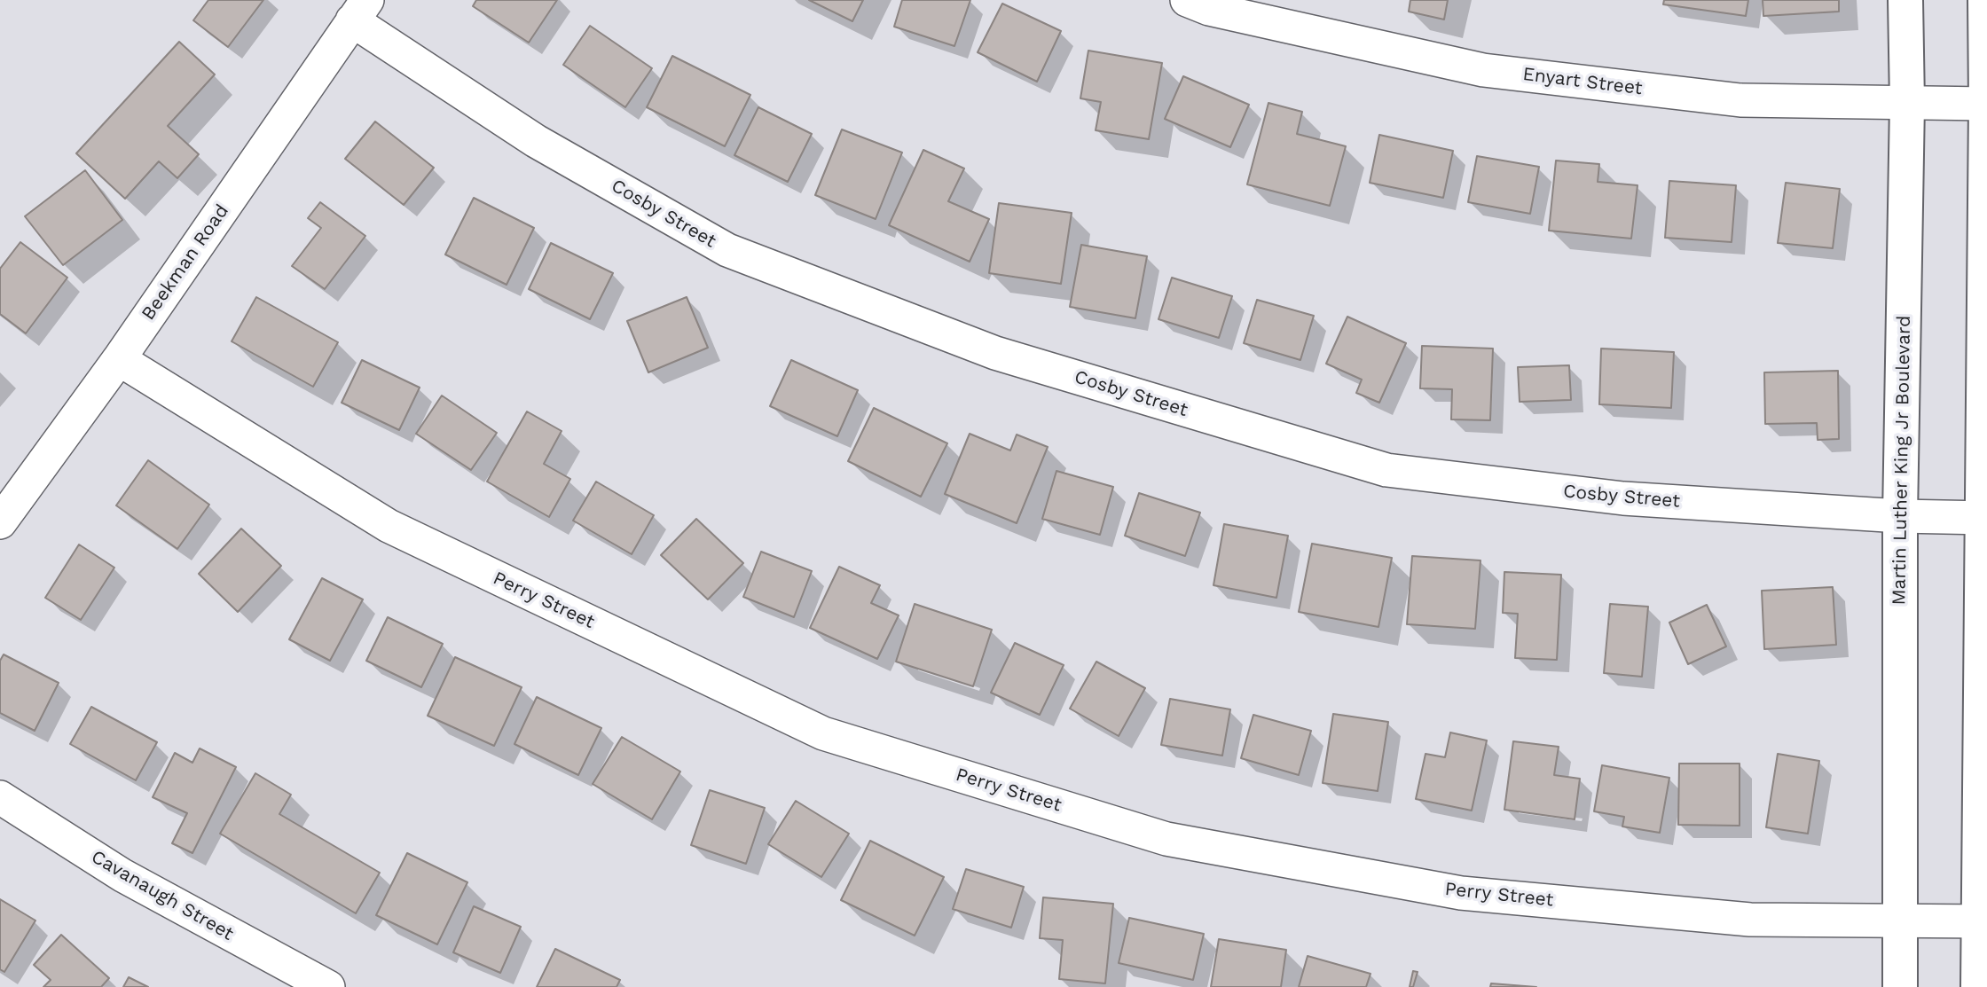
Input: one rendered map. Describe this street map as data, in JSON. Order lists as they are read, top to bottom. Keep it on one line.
{"streets":{"main road":["Martin Luther King Jr Boulevard"],"street":["Enyart Street","Cosby Street","Beekman Road","Perry Street","Cavanaugh Street"]},"crossings":[["Enyart Street","Martin Luther King Jr Boulevard"],["Cosby Street","Beekman Road"],["Cosby Street","Martin Luther King Jr Boulevard"],["Beekman Road","Perry Street"],["Martin Luther King Jr Boulevard","Perry Street"]]}
